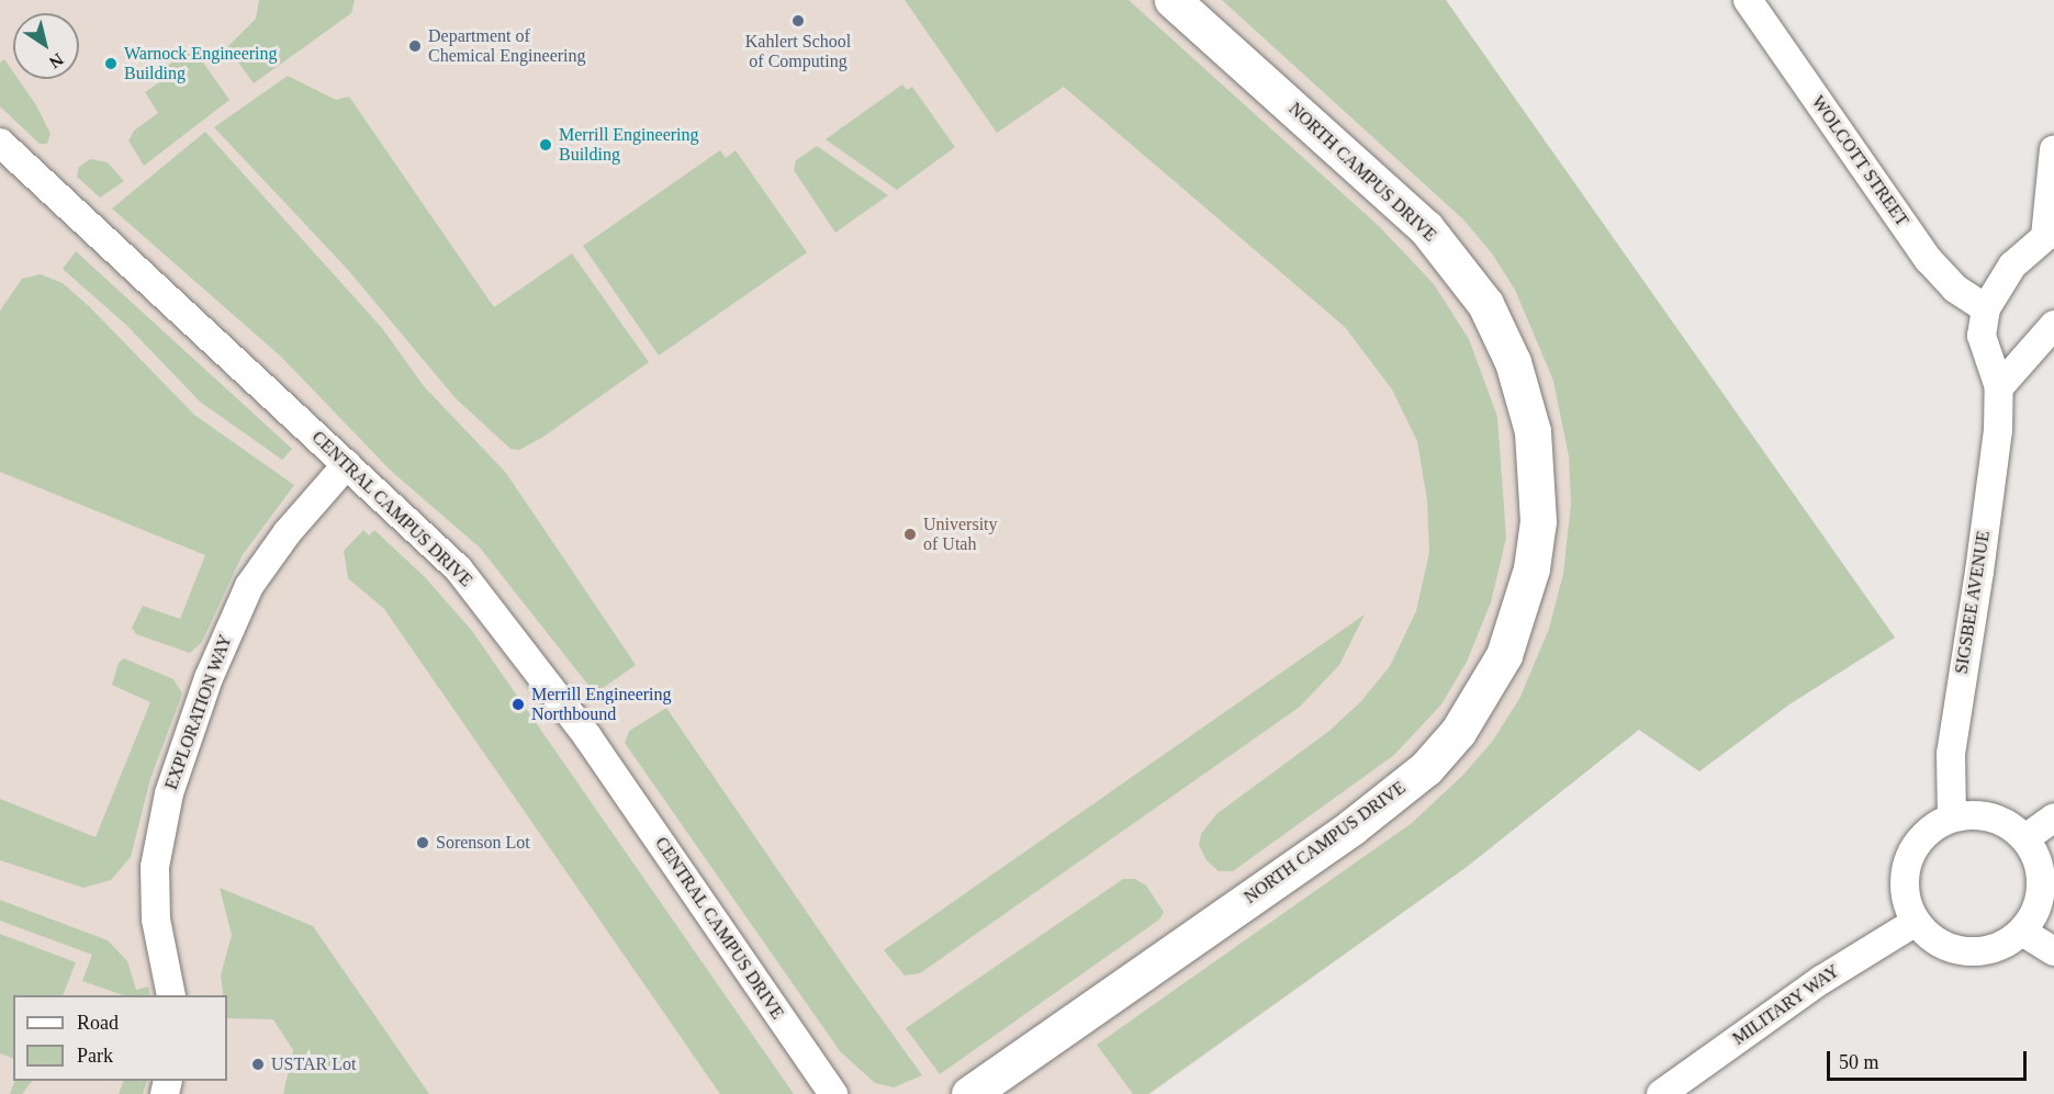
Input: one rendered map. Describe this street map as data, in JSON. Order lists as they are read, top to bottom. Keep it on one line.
{"streets":{"main road":["NORTH CAMPUS DRIVE"],"street":["WOLCOTT STREET","CENTRAL CAMPUS DRIVE","SIGSBEE AVENUE","EXPLORATION WAY","MILITARY WAY"]},"crossings":[["WOLCOTT STREET","SIGSBEE AVENUE"],["CENTRAL CAMPUS DRIVE","EXPLORATION WAY"],["SIGSBEE AVENUE","MILITARY WAY"]],"places":["Kahlert School of Computing","Department of Chemical Engineering","Warnock Engineering Building","Merrill Engineering Building","University of Utah","Merrill Engineering Northbound","Sorenson Lot","USTAR Lot"],"legend":["Road","Park"],"scale_bar":"50 m","north":"bottom right"}
